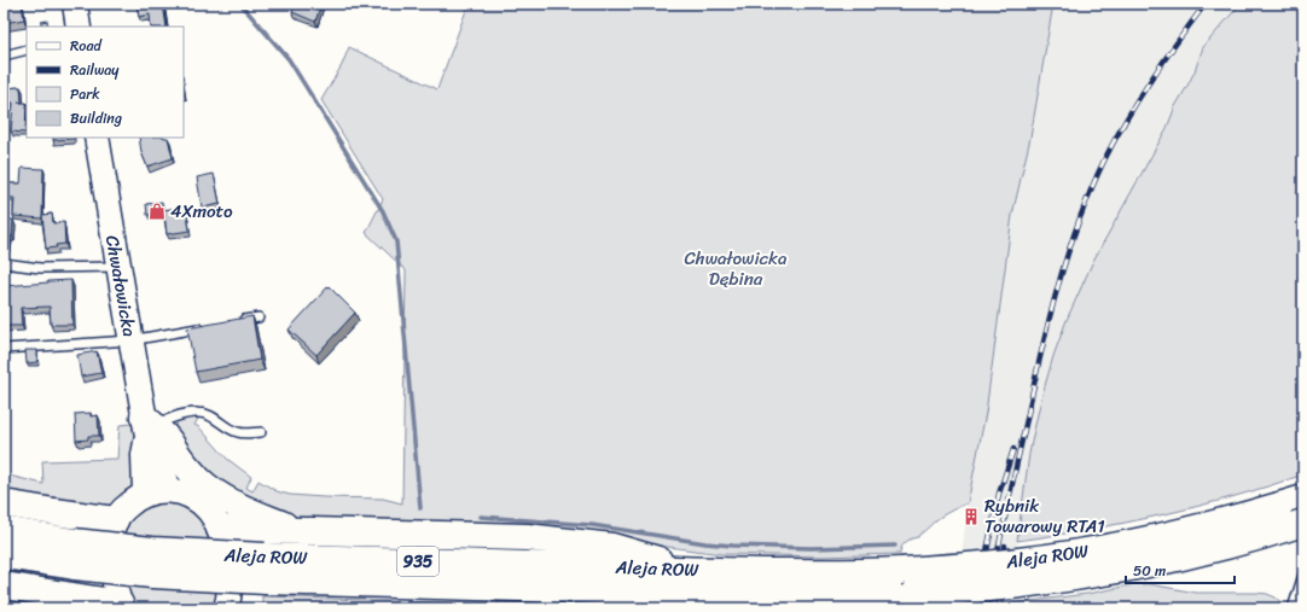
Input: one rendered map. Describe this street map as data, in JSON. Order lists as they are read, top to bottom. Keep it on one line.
{"streets":{"main road":["Chwałowicka","Aleja ROW","935"]},"parks":["Chwałowicka Dębina"],"places":{"shop":["4Xmoto"],"building":["Rybnik Towarowy RTA1"]},"legend":["Road","Railway","Park","Building"],"scale_bar":"50 m"}
